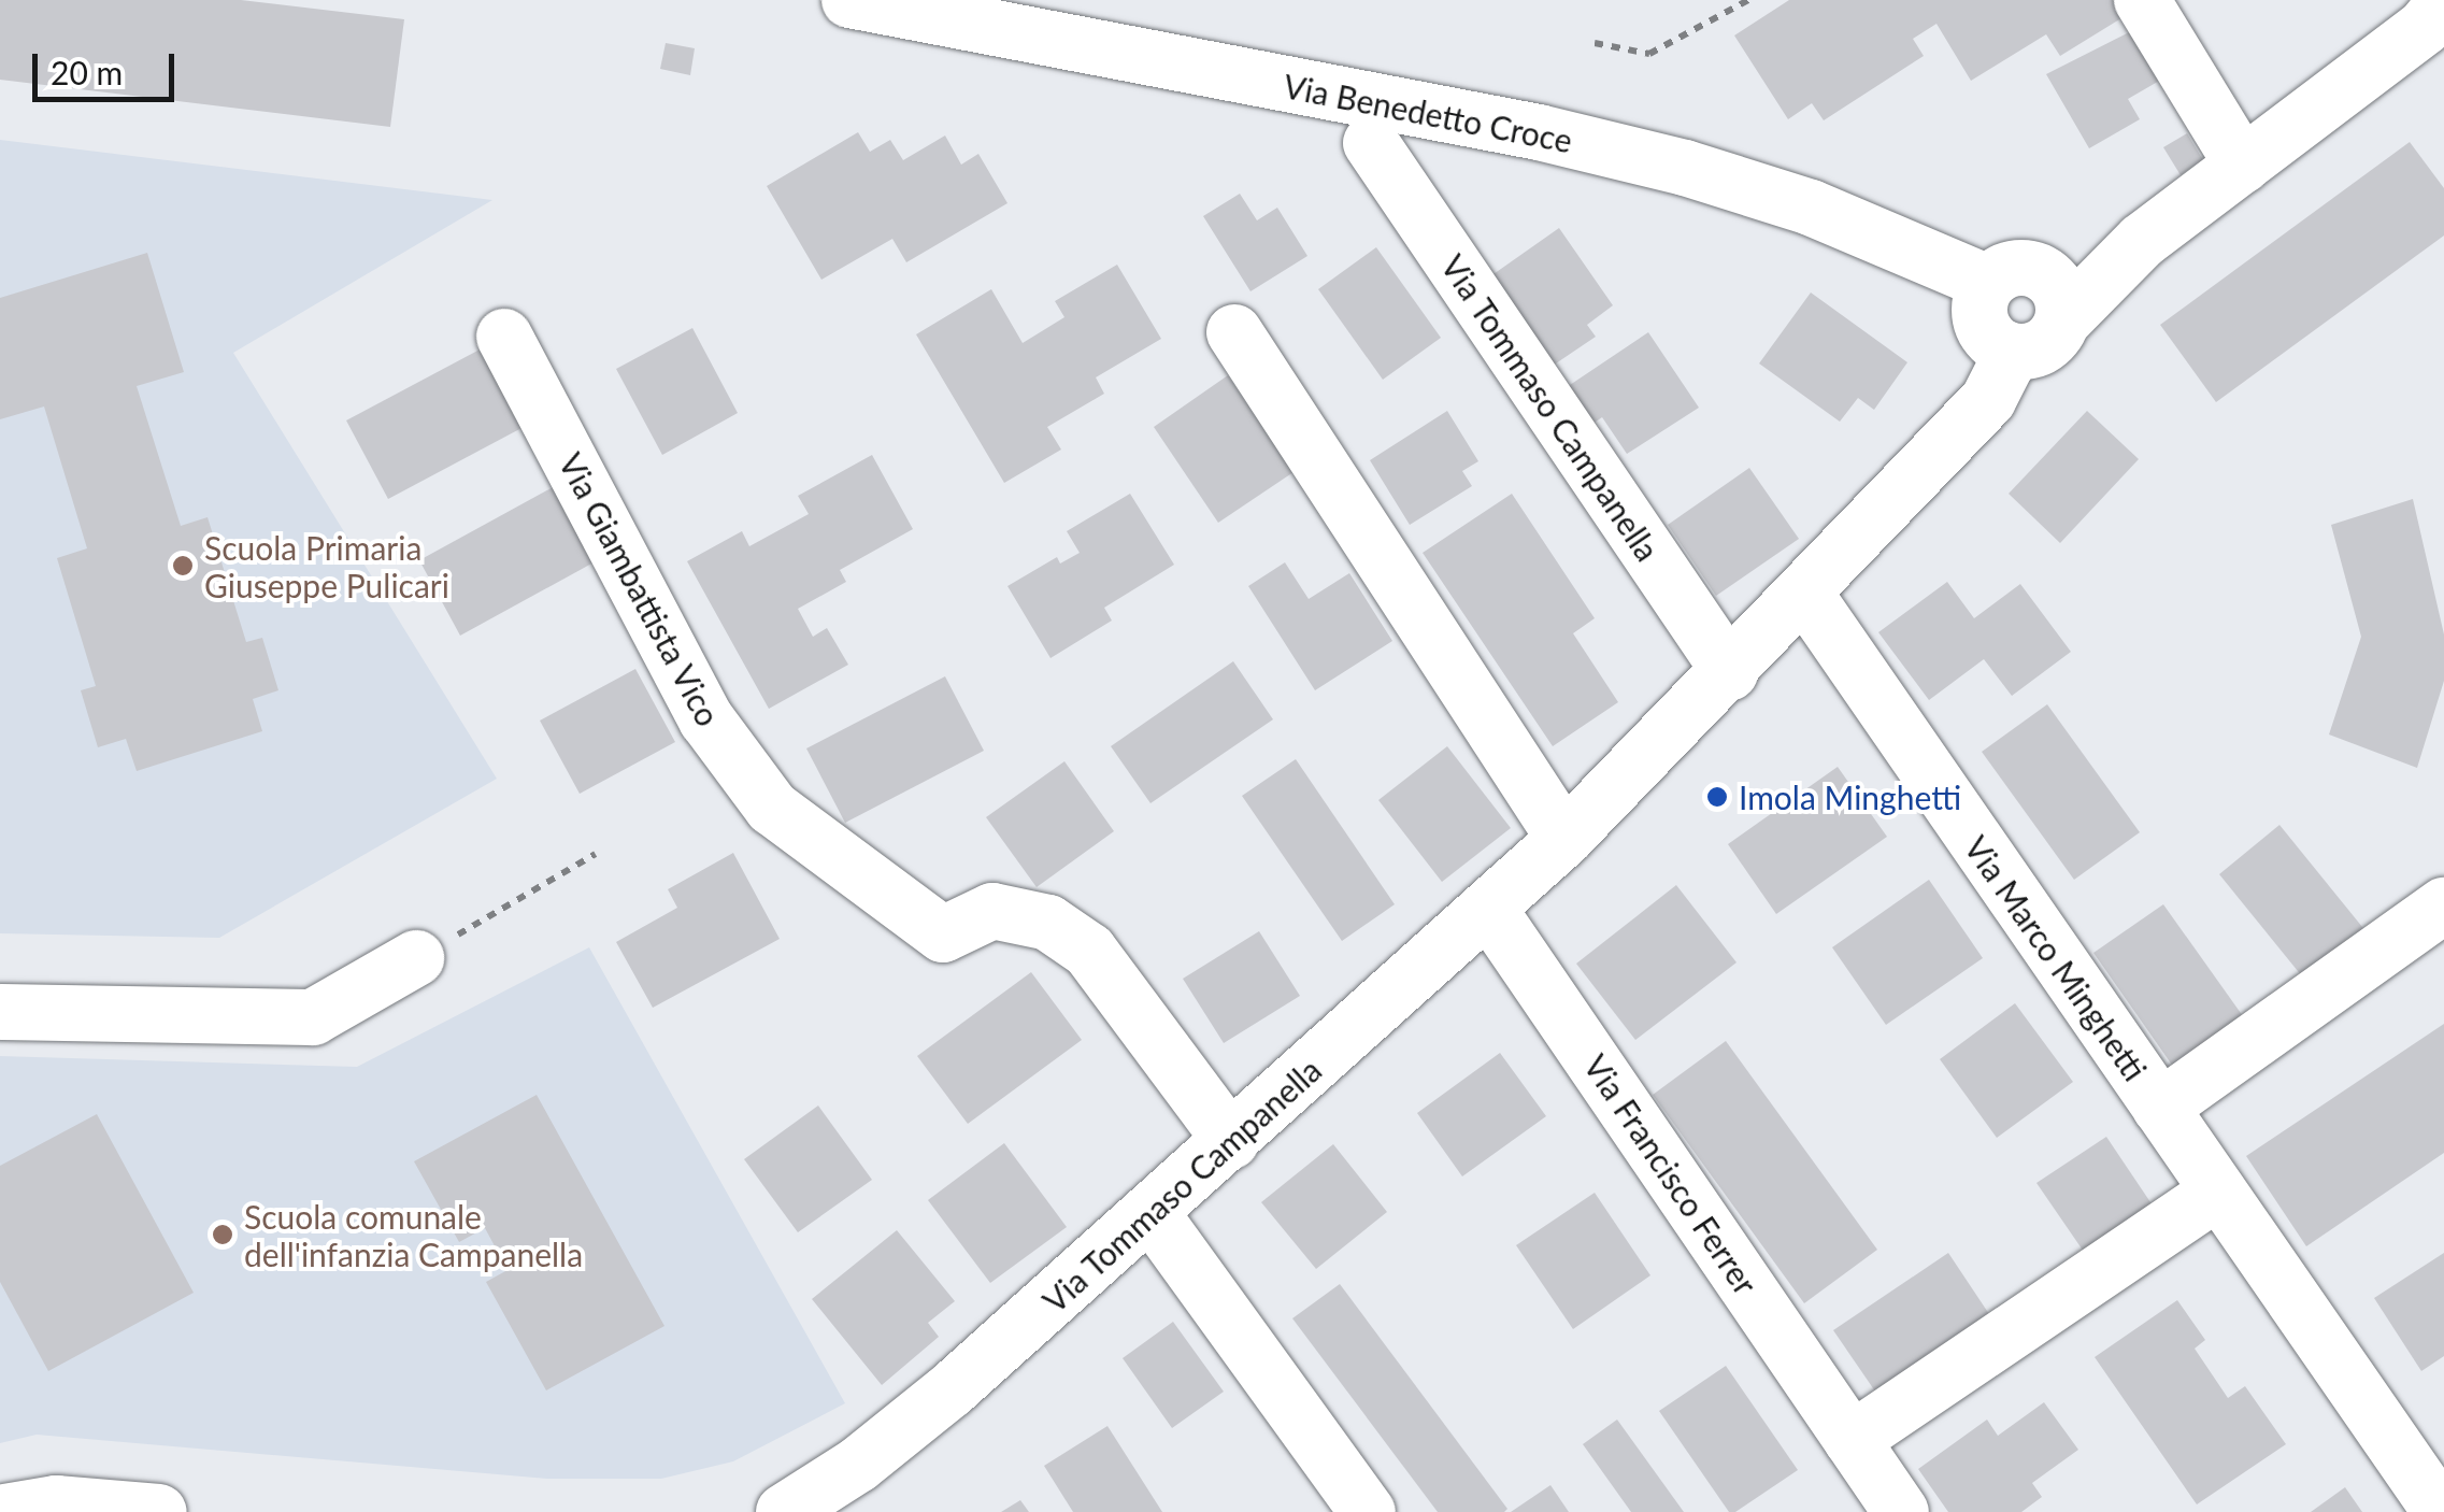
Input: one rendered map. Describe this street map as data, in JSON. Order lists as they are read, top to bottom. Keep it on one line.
{"streets":{"street":["Via Benedetto Croce","Via Tommaso Campanella","Via Giambattista Vico","Via Marco Minghetti","Via Francisco Ferrer"]},"crossings":[["Via Benedetto Croce","Via Tommaso Campanella"],["Via Tommaso Campanella","Via Giambattista Vico"],["Via Tommaso Campanella","Via Marco Minghetti"],["Via Tommaso Campanella","Via Francisco Ferrer"]],"places":["Scuola Primaria Giuseppe Pulicari","Imola Minghetti","Scuola comunale dell'infanzia Campanella"],"scale_bar":"20 m"}
